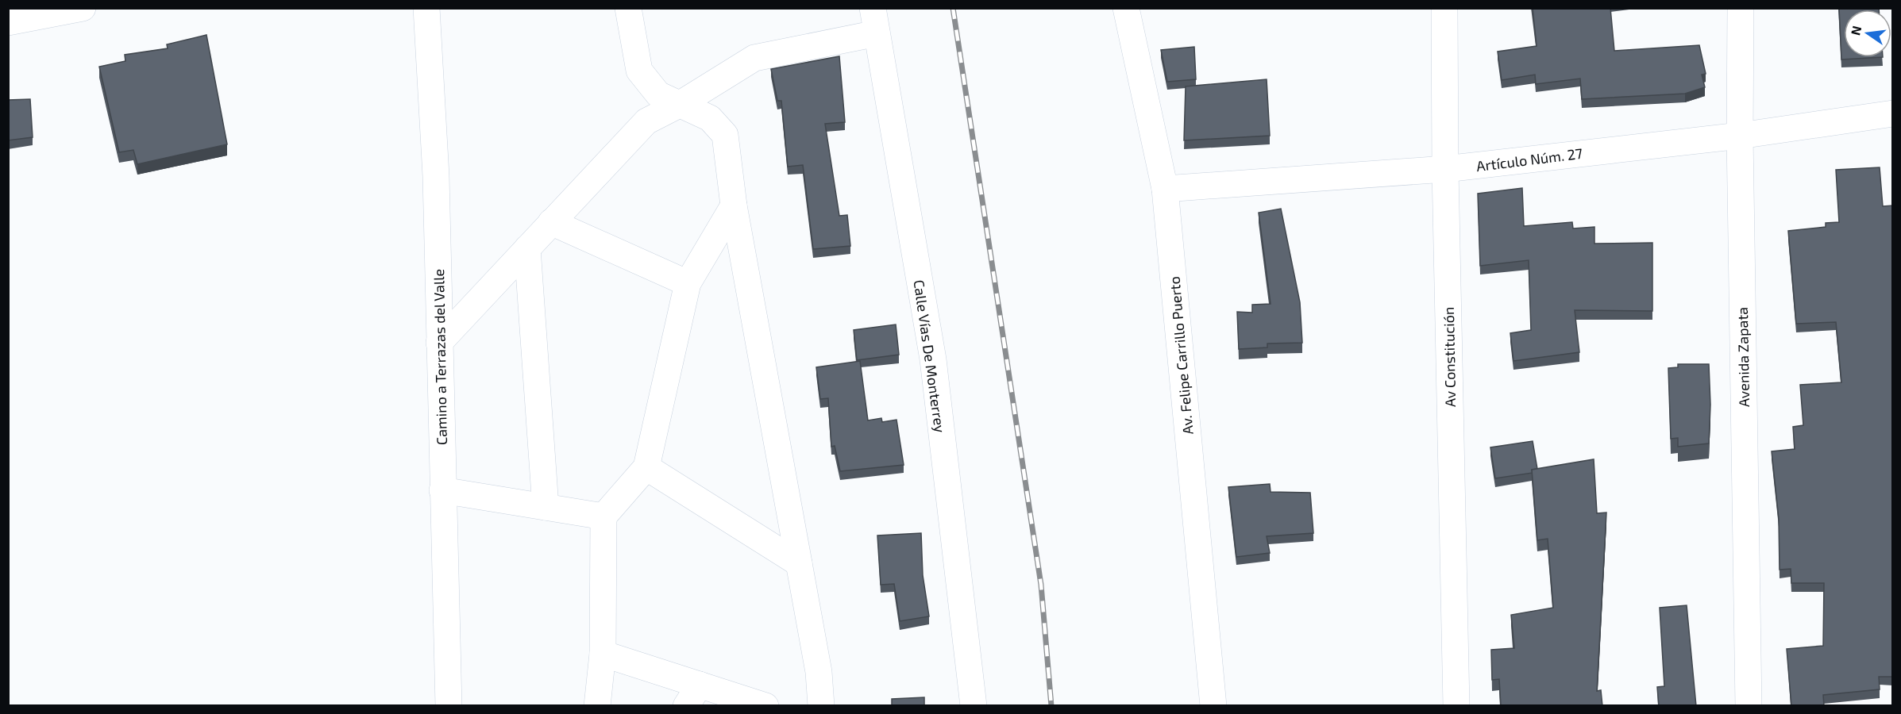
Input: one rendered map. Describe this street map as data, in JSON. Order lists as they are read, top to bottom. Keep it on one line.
{"streets":{"street":["Artículo Núm. 27","Av. Felipe Carrillo Puerto","Calle Vías De Monterrey","Camino a Terrazas del Valle","Av Constitución","Avenida Zapata"]},"crossings":[["Artículo Núm. 27","Av. Felipe Carrillo Puerto"],["Artículo Núm. 27","Av Constitución"],["Artículo Núm. 27","Avenida Zapata"]],"north":"left"}
